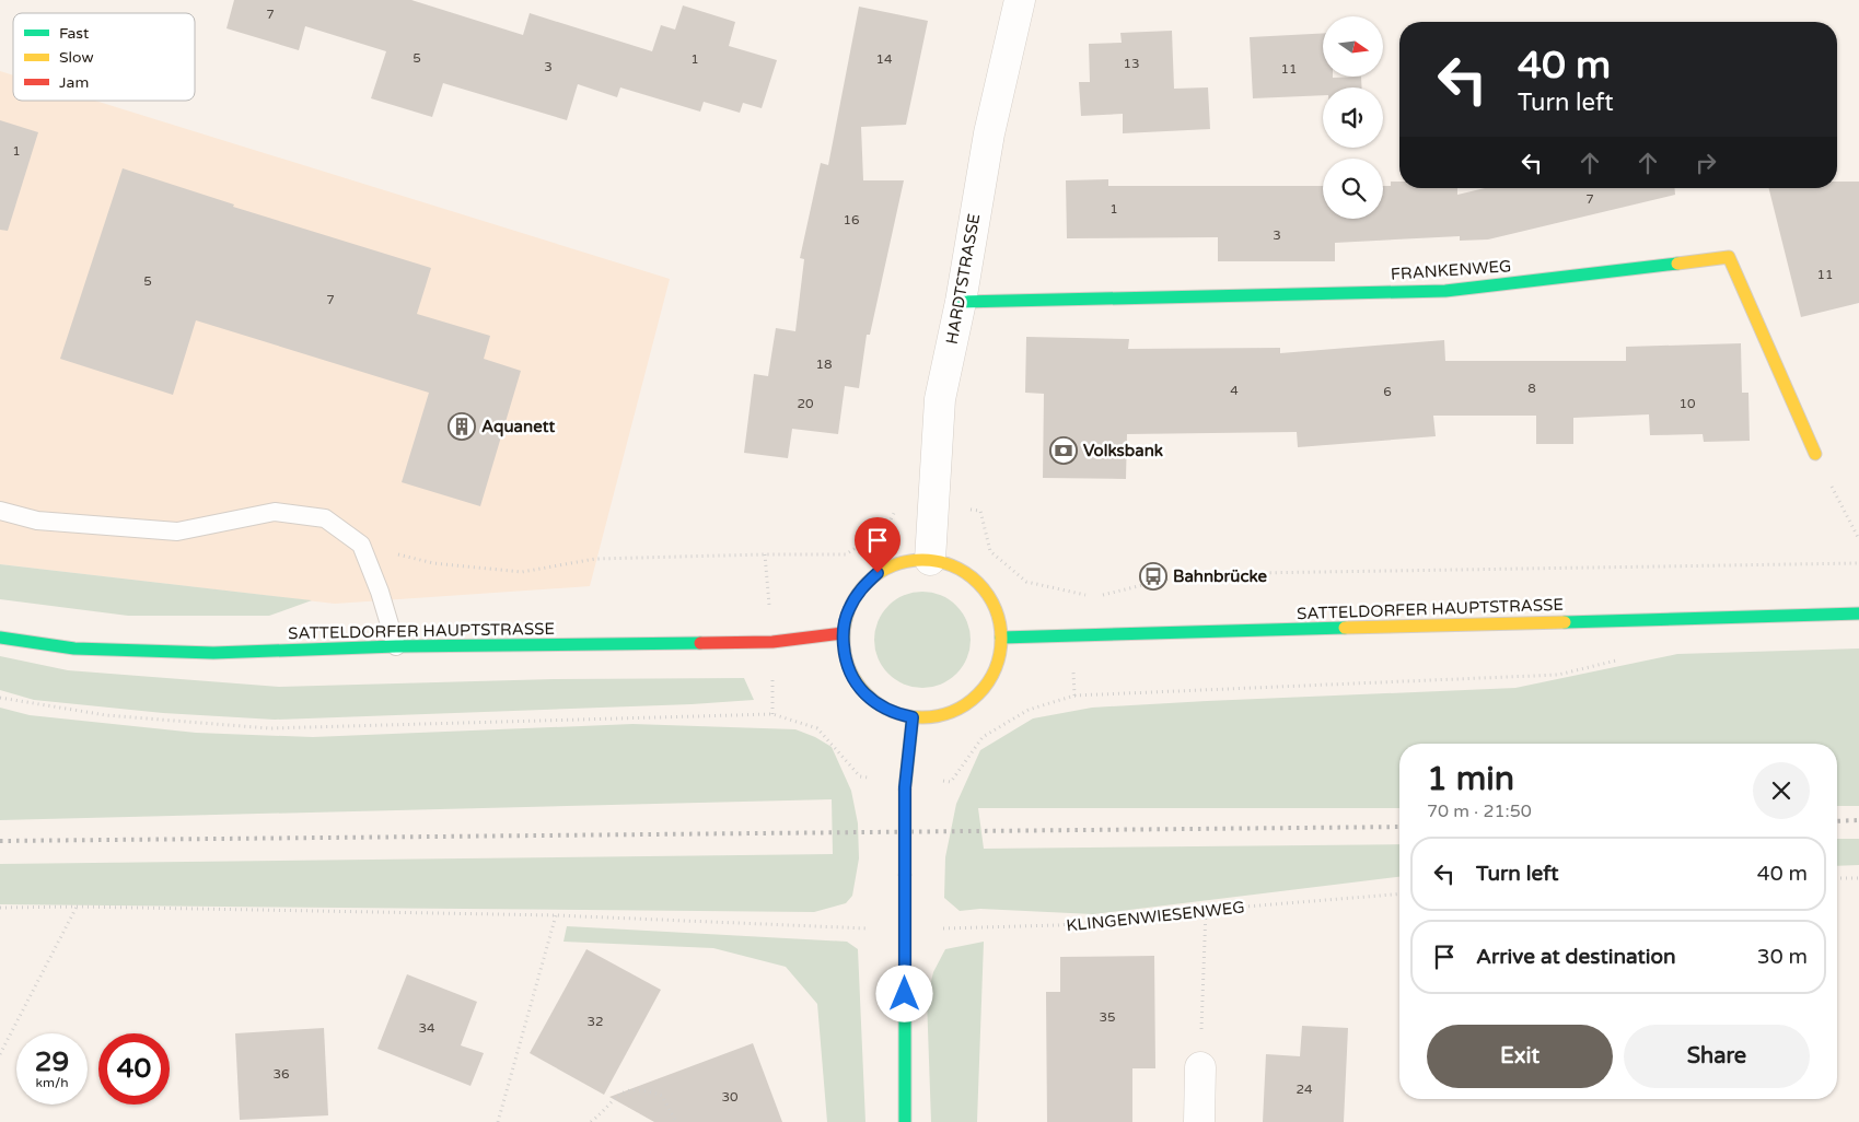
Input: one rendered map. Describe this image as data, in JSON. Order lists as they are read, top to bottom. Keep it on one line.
{"streets":{"street":["FRANKENWEG","HARDTSTRASSE","SATTELDORFER HAUPTSTRASSE"],"path":["KLINGENWIESENWEG"]},"crossings":[["FRANKENWEG","HARDTSTRASSE"],["HARDTSTRASSE","SATTELDORFER HAUPTSTRASSE"]],"places":{"building":["Aquanett"],"bank":["Volksbank"],"bus stop":["Bahnbrücke"]},"house_numbers":["7","5","1","14","13","3","11","1","7","1","16","3","11","5","7","18","8","4","6","20","10","35","32","34","36","24","30"],"legend":["Fast","Slow","Jam"],"north":"right","page":{"turn":["40 m","Turn left"],"heading":["1 min","70 m · 21:50"],"list":[{"name":"Turn left","value":"40 m"},{"name":"Arrive at destination","value":"30 m"}],"buttons":["Exit","Share"],"speed":"29 km/h","limit":"40"}}
